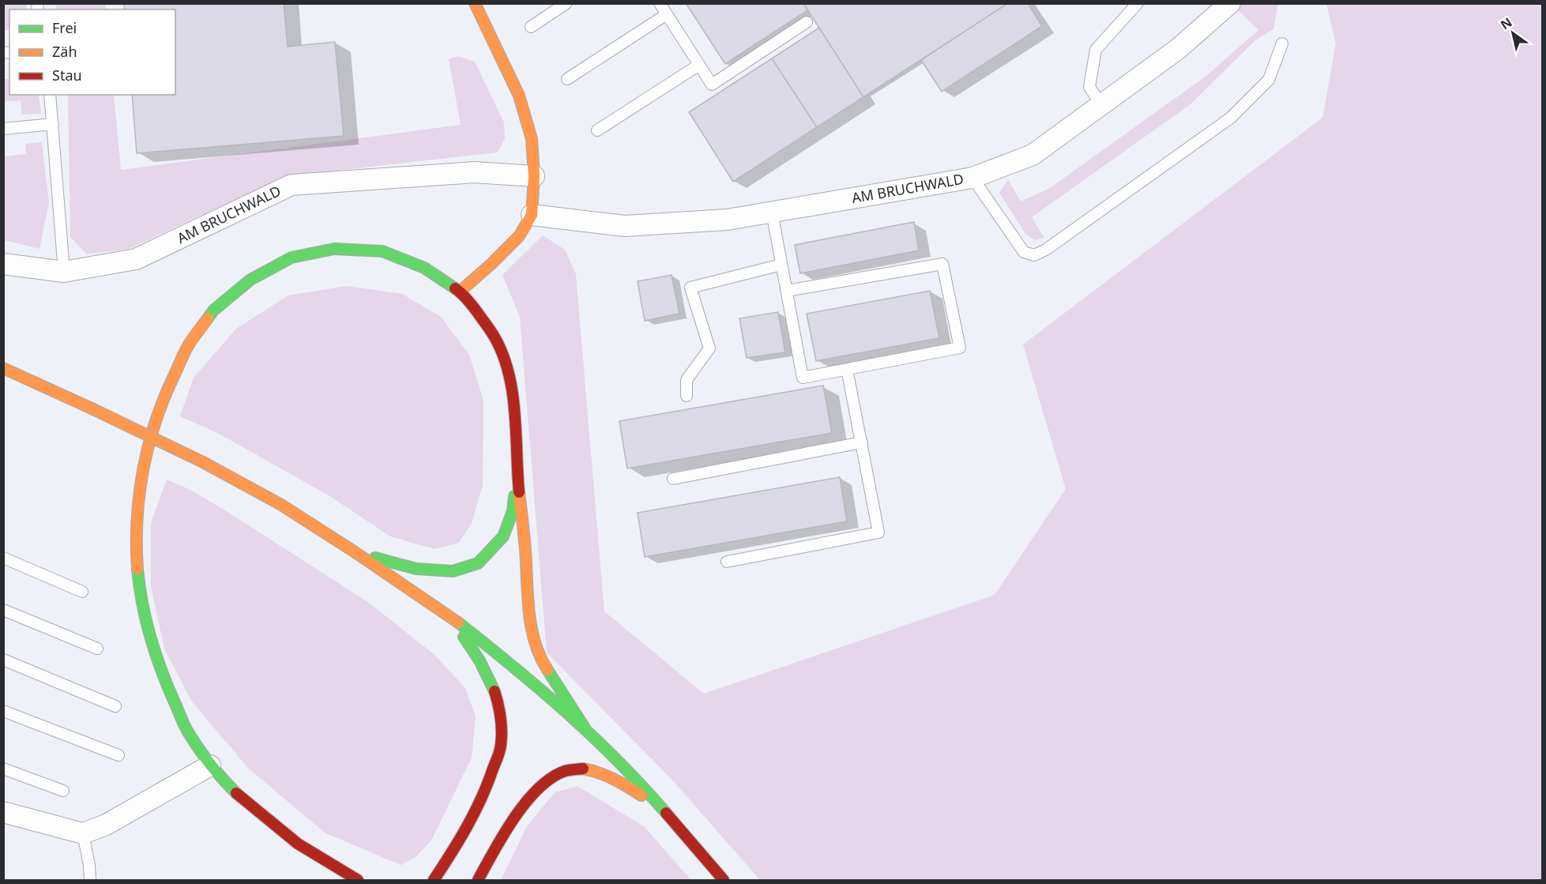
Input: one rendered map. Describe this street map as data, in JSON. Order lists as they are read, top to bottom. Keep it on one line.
{"streets":{"street":["AM BRUCHWALD"]},"legend":["Frei","Zäh","Stau"],"north":"top left"}
